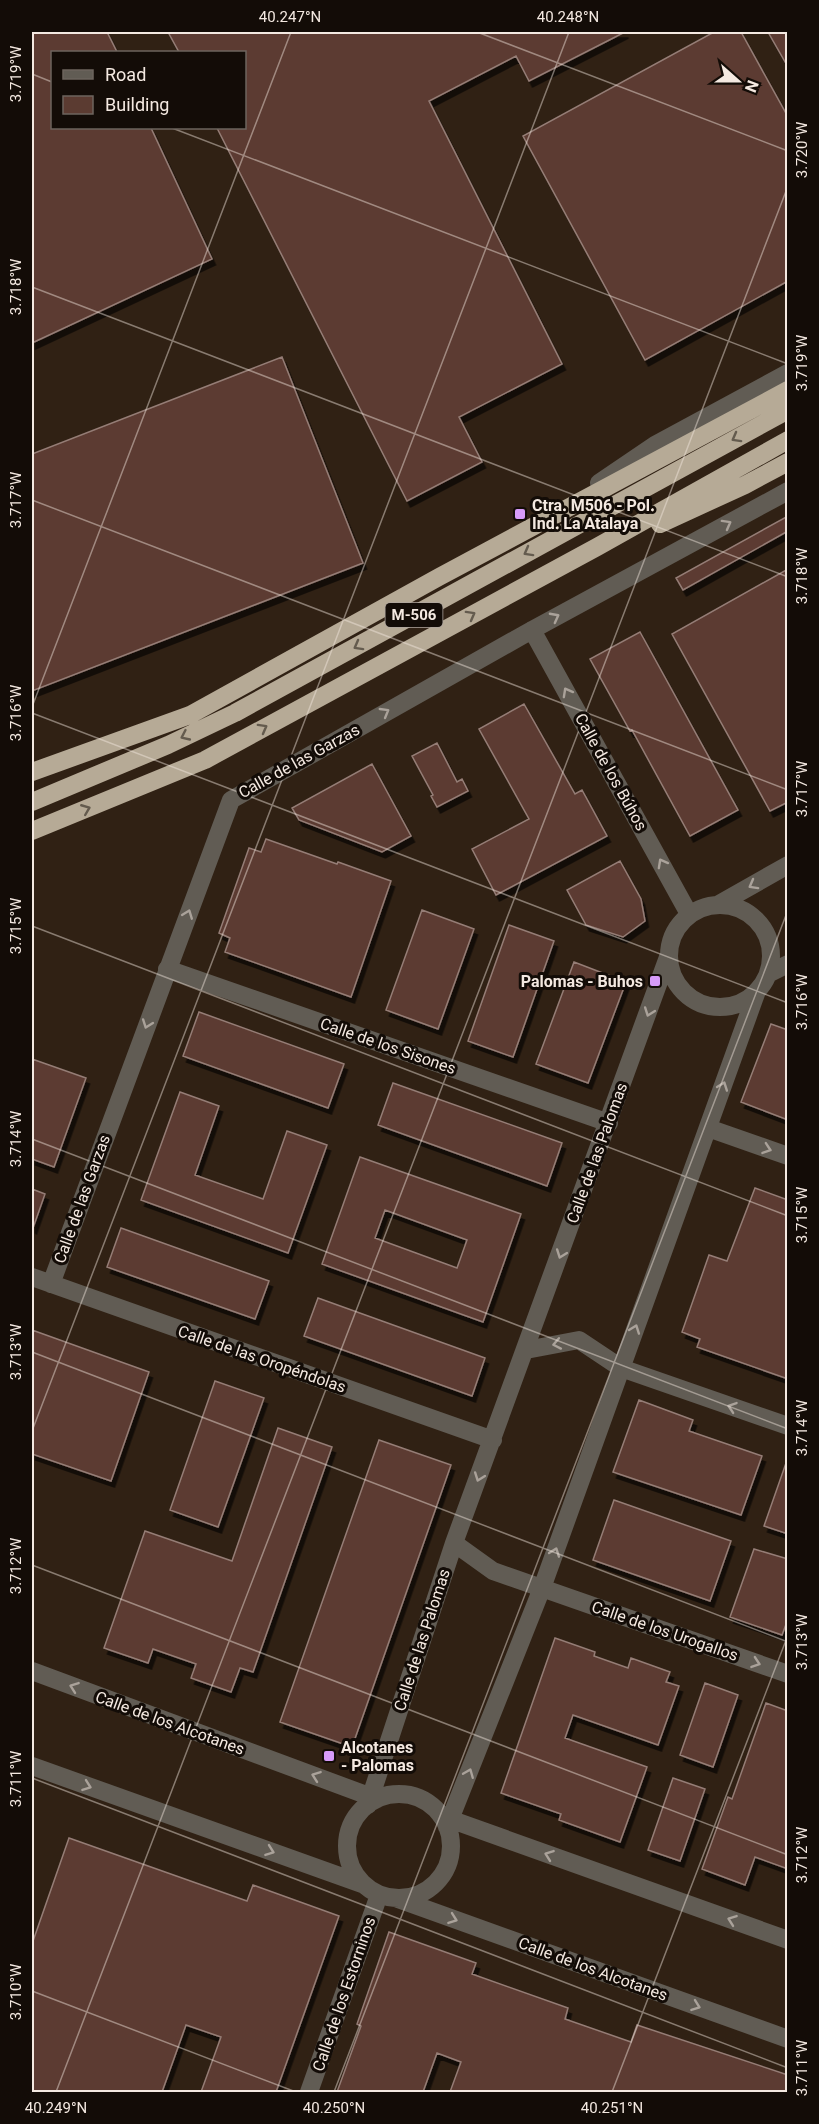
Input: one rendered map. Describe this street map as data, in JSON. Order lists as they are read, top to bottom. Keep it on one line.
{"streets":{"highway":["M-506"],"street":["Calle de las Garzas","Calle de los Búhos","Calle de los Sisones","Calle de las Palomas","Calle de las Oropéndolas","Calle de los Urogallos","Calle de los Alcotanes","Calle de los Estorninos"]},"crossings":[["Calle de las Garzas","Calle de los Búhos"],["Calle de las Garzas","Calle de los Sisones"],["Calle de las Garzas","Calle de las Oropéndolas"],["Calle de los Búhos","Calle de las Palomas"],["Calle de los Sisones","Calle de las Palomas"],["Calle de las Palomas","Calle de las Oropéndolas"],["Calle de las Palomas","Calle de los Urogallos"],["Calle de las Palomas","Calle de los Alcotanes"],["Calle de las Palomas","Calle de los Estorninos"],["Calle de los Alcotanes","Calle de los Estorninos"]],"one_way":["Calle de los Búhos","Calle de los Urogallos"],"places":{"transit":["Ctra. M506 - Pol. Ind. La Atalaya","Palomas - Buhos","Alcotanes - Palomas"]},"legend":["Road","Building"],"north":"right","coordinates":["40.247°N","40.248°N","3.719°W","3.720°W","3.718°W","3.717°W","3.716°W","3.715°W","3.714°W","3.713°W","3.712°W","3.711°W","3.710°W","40.249°N","40.250°N","40.251°N"]}
